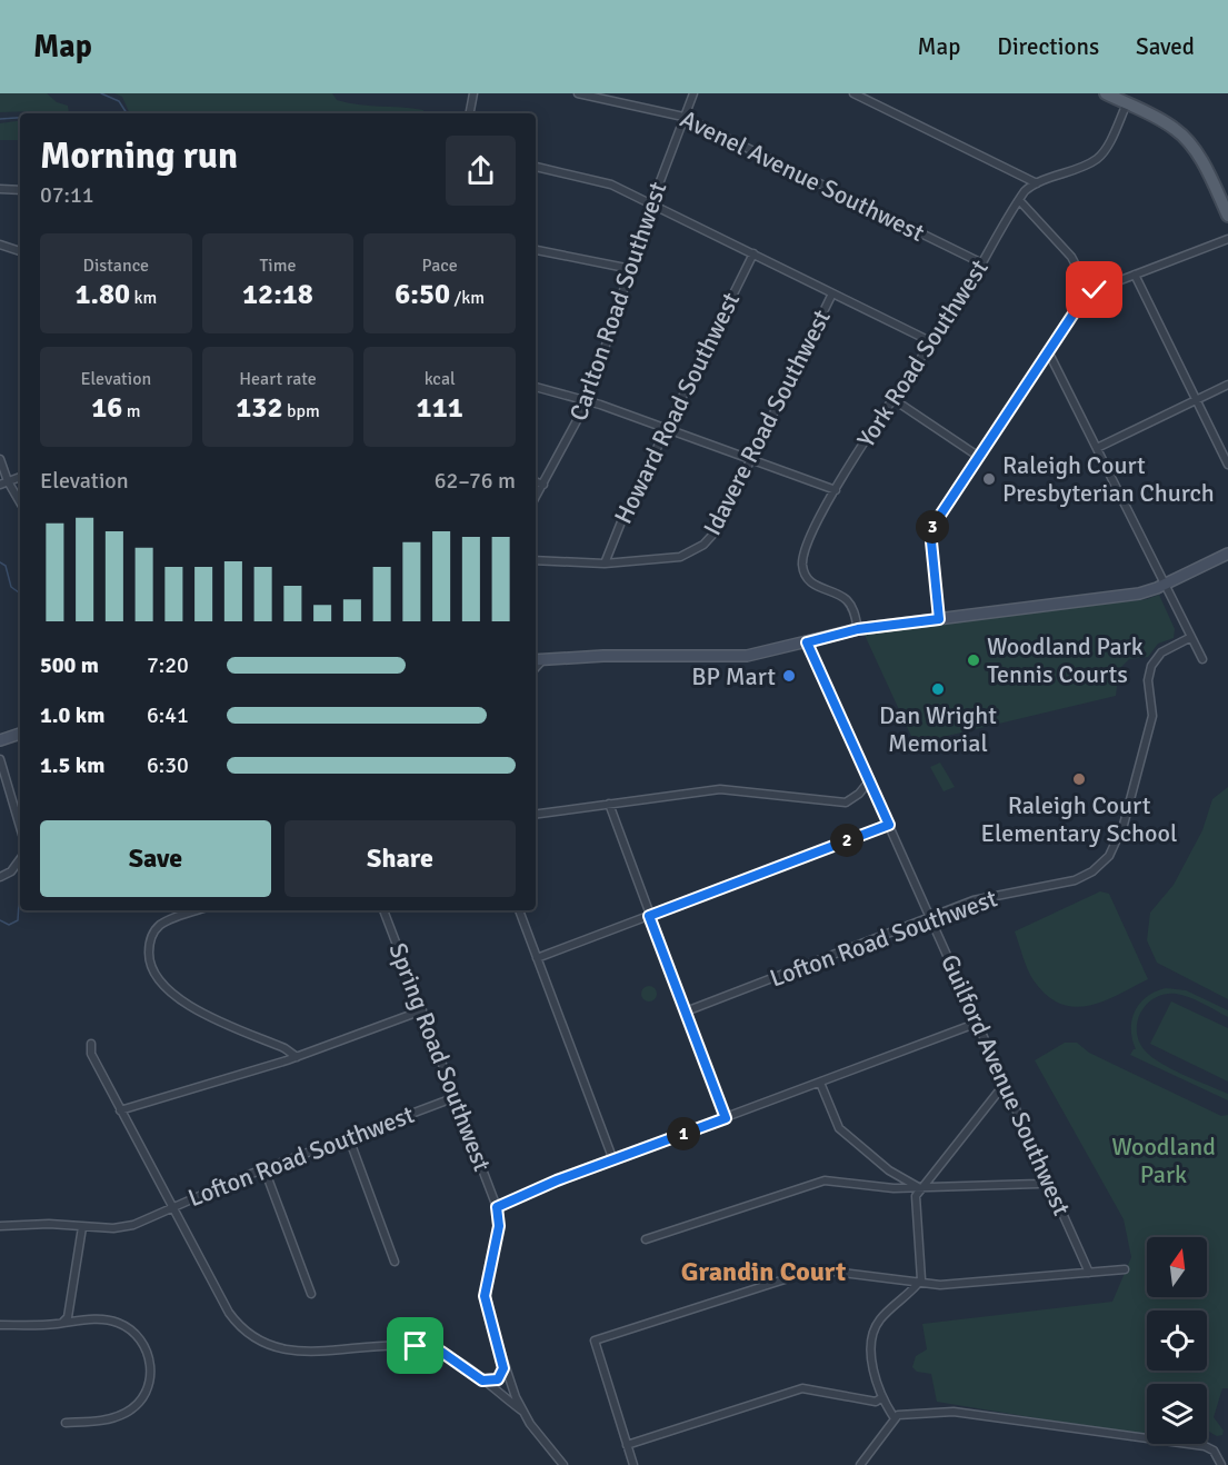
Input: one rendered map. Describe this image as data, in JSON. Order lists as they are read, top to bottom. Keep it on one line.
{"streets":{"street":["Avenel Avenue Southwest","Carlton Road Southwest","York Road Southwest","Howard Road Southwest","Idavere Road Southwest","Lofton Road Southwest","Spring Road Southwest","Guilford Avenue Southwest"]},"crossings":[["Avenel Avenue Southwest","Carlton Road Southwest"],["Avenel Avenue Southwest","York Road Southwest"],["Howard Road Southwest","Idavere Road Southwest"],["Lofton Road Southwest","Spring Road Southwest"],["Lofton Road Southwest","Guilford Avenue Southwest"]],"districts":["Grandin Court"],"parks":["Woodland Park"],"places":["Raleigh Court Presbyterian Church","Woodland Park Tennis Courts","BP Mart","Dan Wright Memorial","Raleigh Court Elementary School"],"north":"top","page":{"header":"Map","nav":["Map","Directions","Saved"],"heading":["Morning run","07:11"],"stats":[["Distance","1.80 km"],["Time","12:18"],["Pace","6:50 /km"],["Elevation","16 m"],["Heart rate","132 bpm"],["kcal","111"]],"chart":["Elevation","62–76 m"],"pins":["3","2","1"],"list":[{"name":"500 m","note":"7:20"},{"name":"1.0 km","note":"6:41"},{"name":"1.5 km","note":"6:30"}],"buttons":["Save","Share"]}}
